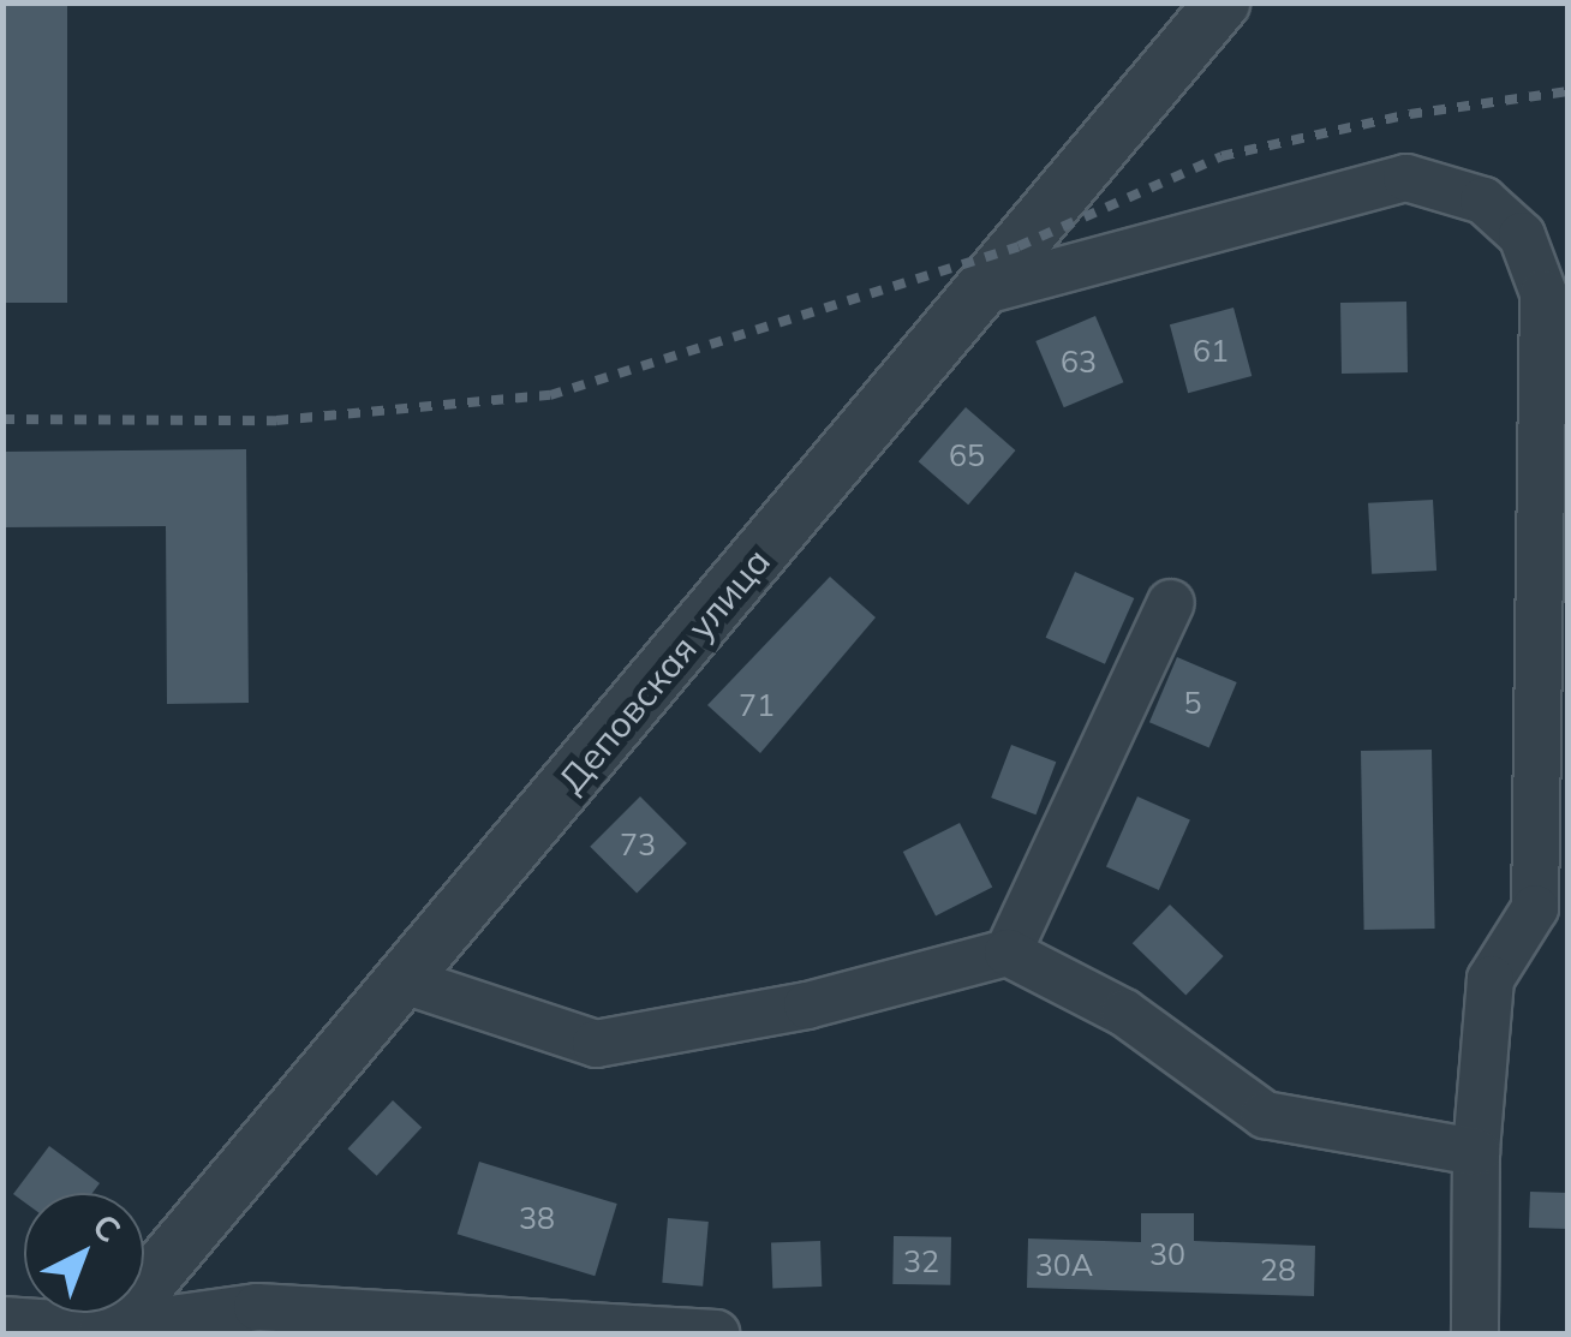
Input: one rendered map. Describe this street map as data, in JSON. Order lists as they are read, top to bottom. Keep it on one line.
{"streets":{"street":["Деповская улица"]},"house_numbers":["61","63","65","5","71","73","38","30","32","30А","28"],"north":"top right"}
